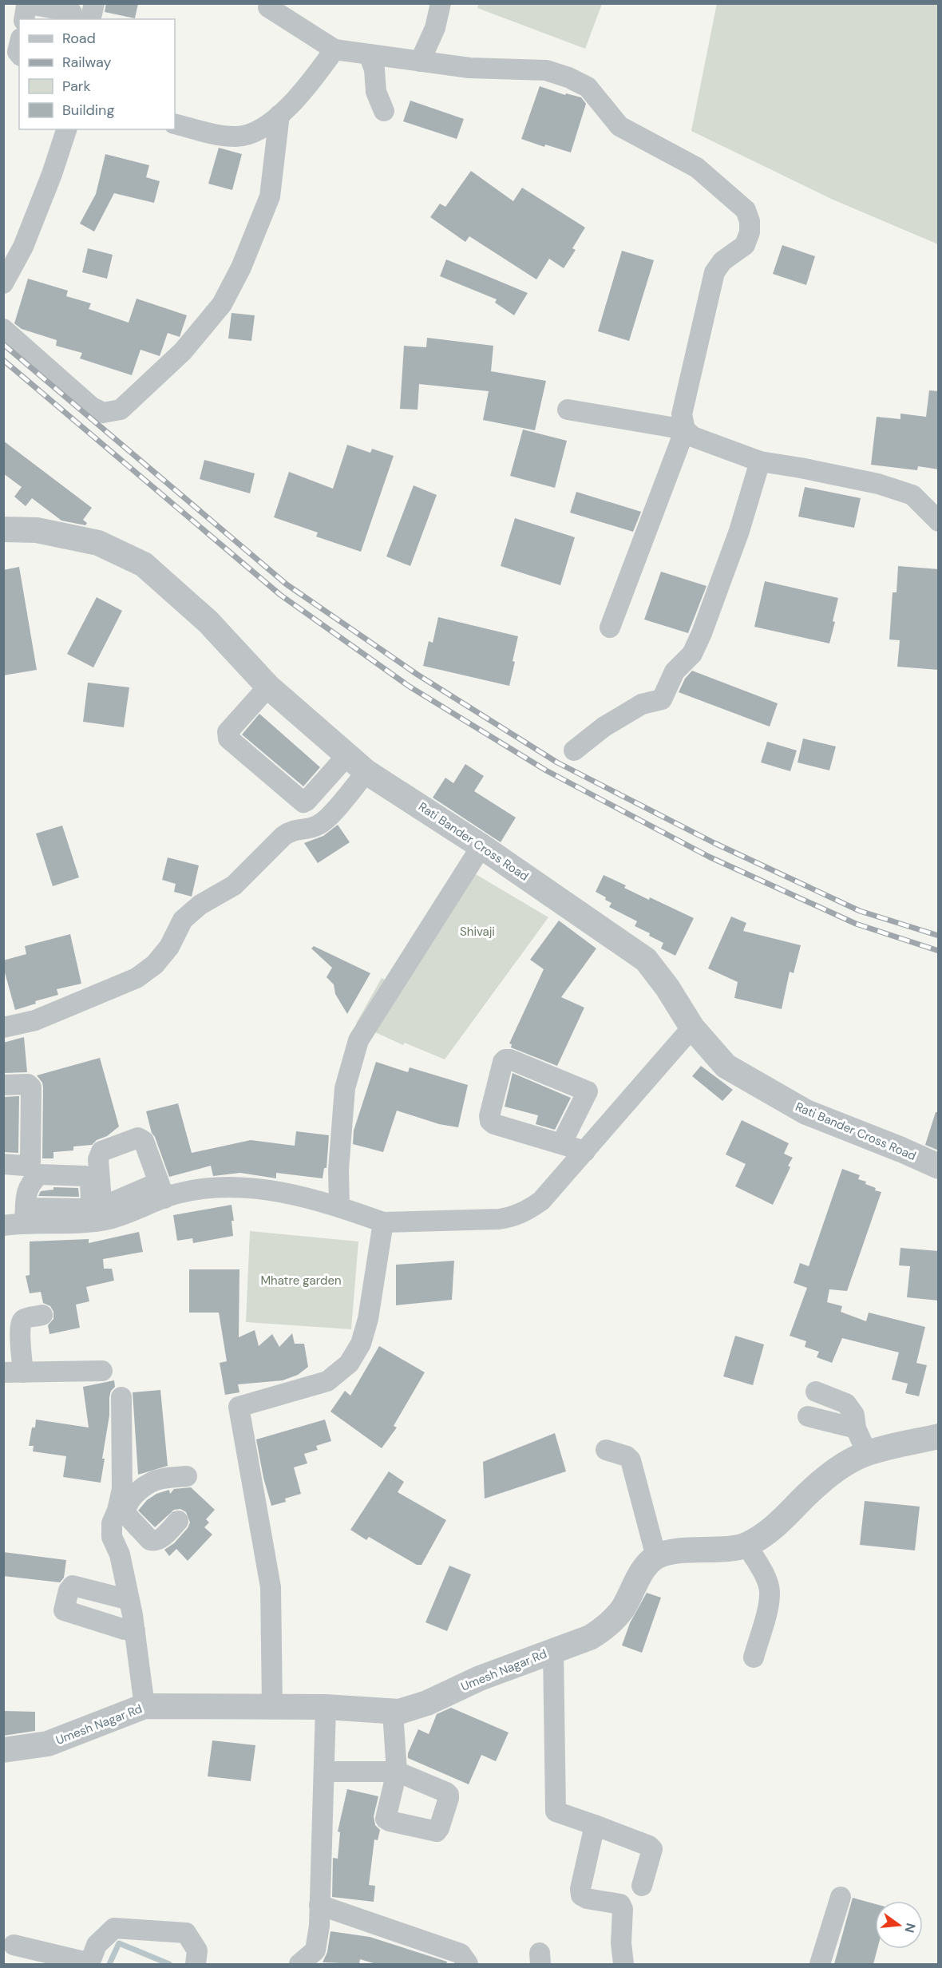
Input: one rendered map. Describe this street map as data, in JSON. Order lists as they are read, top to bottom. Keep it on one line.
{"streets":{"street":["Rati Bander Cross Road","Umesh Nagar Rd"]},"parks":["Shivaji","Mhatre garden"],"legend":["Road","Railway","Park","Building"],"north":"right"}
